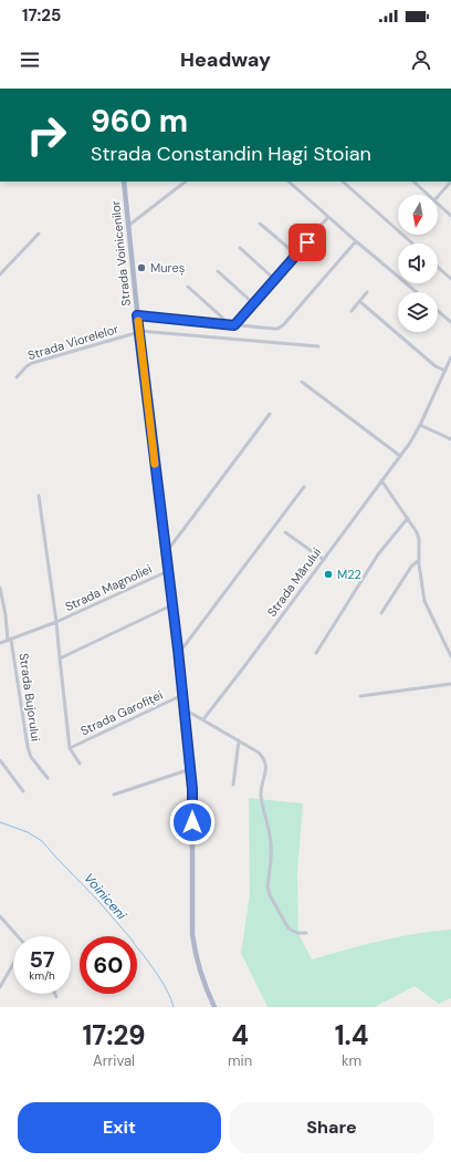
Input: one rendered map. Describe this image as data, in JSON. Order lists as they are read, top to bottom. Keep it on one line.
{"streets":{"main road":["Strada Voinicenilor"],"street":["Strada Viorelelor","Strada Mărului","Strada Magnoliei","Strada Bujorului","Strada Garofiței"]},"crossings":[["Strada Voinicenilor","Strada Viorelelor"],["Strada Voinicenilor","Strada Magnoliei"],["Strada Voinicenilor","Strada Garofiței"],["Strada Magnoliei","Strada Bujorului"]],"water":["Voiniceni"],"places":["Mureș","M22"],"north":"bottom","page":{"status":"17:25","header":"Headway","turn":["960 m","Strada Constandin Hagi Stoian"],"speed":"57 km/h","limit":"60","eta":["17:29","Arrival","4","min","1.4","km"],"buttons":["Exit","Share"]}}
